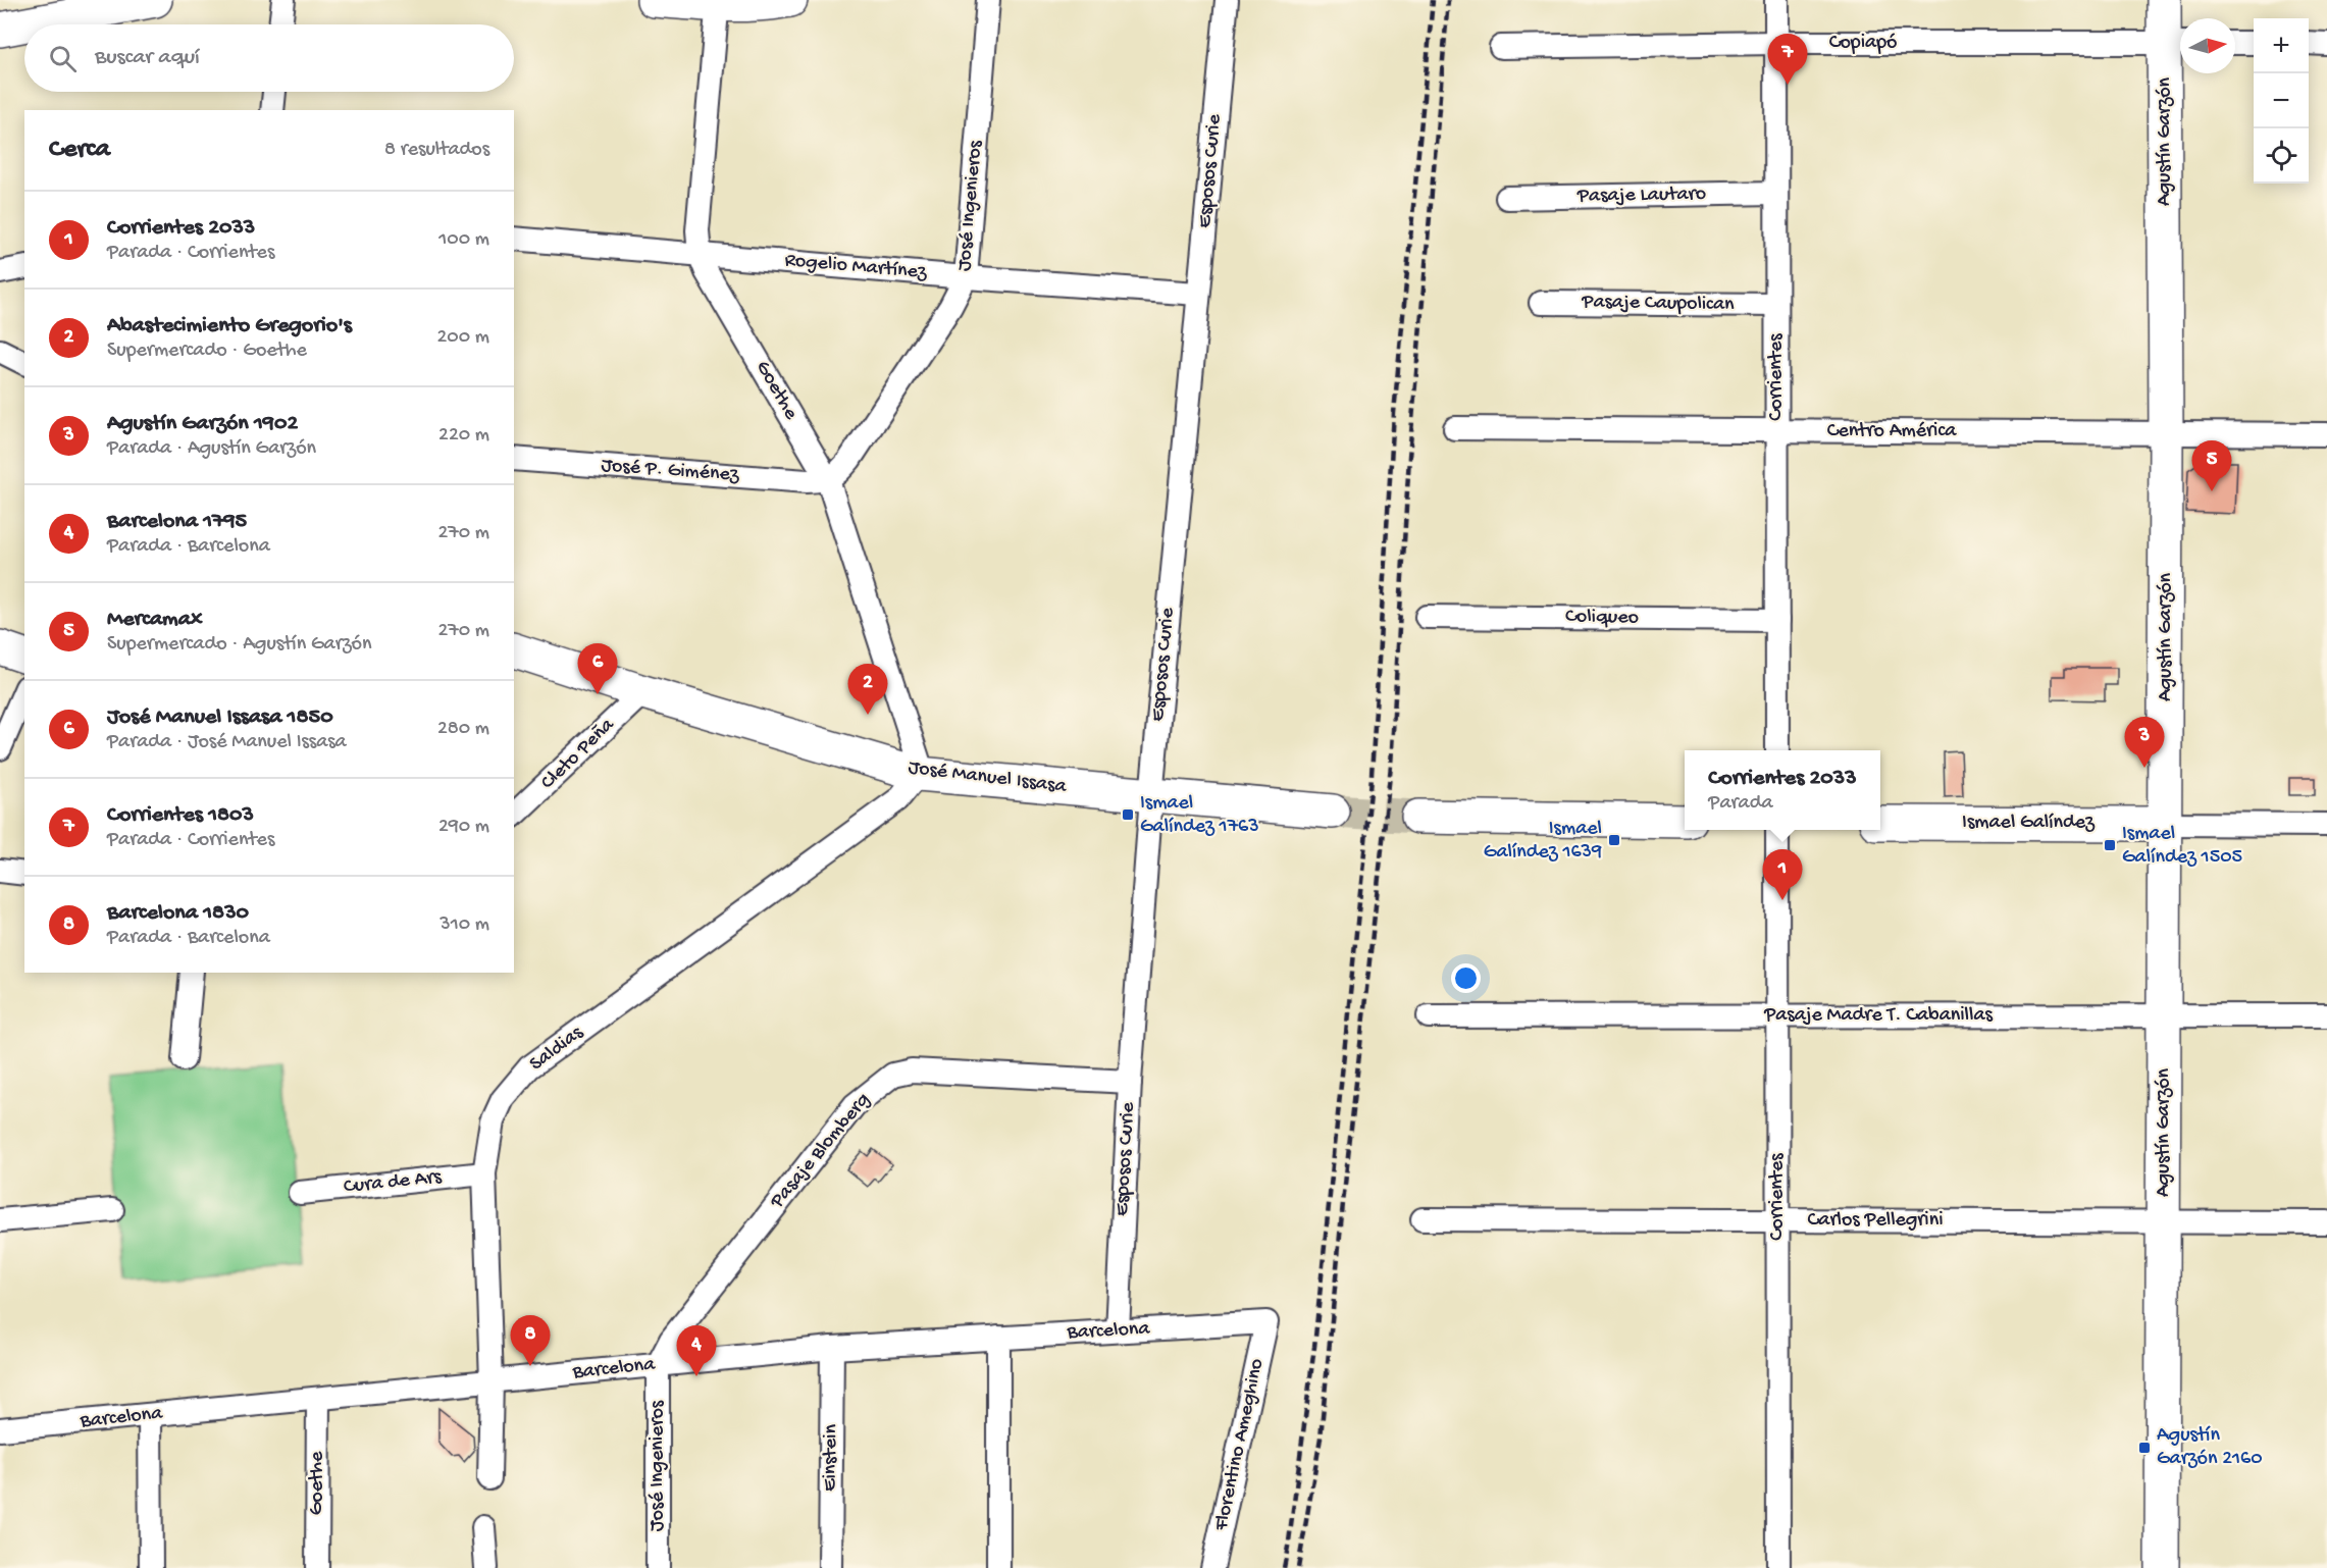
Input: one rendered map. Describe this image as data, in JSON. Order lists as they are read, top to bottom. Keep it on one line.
{"streets":{"main road":["Agustín Garzón","José Manuel Issasa","Ismael Galíndez"],"street":["Copiapó","Esposos Curie","Pasaje Lautaro","José Ingenieros","Rogelio Martínez","Pasaje Caupolican","Corrientes","Goethe","Centro América","José P. Giménez","Coliqueo","Cleto Peña","Pasaje Madre T. Cabanillas","Saldias","Pasaje Blomberg","Cura de Ars","Carlos Pellegrini","Barcelona","Florentino Ameghino","Einstein"]},"crossings":[["Copiapó","Agustín Garzón"],["Copiapó","Corrientes"],["Agustín Garzón","Centro América"],["Agustín Garzón","Ismael Galíndez"],["Agustín Garzón","Pasaje Madre T. Cabanillas"],["Agustín Garzón","Carlos Pellegrini"],["Esposos Curie","Rogelio Martínez"],["Esposos Curie","José Manuel Issasa"],["Esposos Curie","Pasaje Blomberg"],["Esposos Curie","Barcelona"],["Pasaje Lautaro","Corrientes"],["José Ingenieros","Rogelio Martínez"],["José Ingenieros","Goethe"],["José Ingenieros","José P. Giménez"],["José Ingenieros","Pasaje Blomberg"],["José Ingenieros","Barcelona"],["Rogelio Martínez","Goethe"],["Pasaje Caupolican","Corrientes"],["Corrientes","Centro América"],["Corrientes","Coliqueo"],["Corrientes","Pasaje Madre T. Cabanillas"],["Corrientes","Carlos Pellegrini"],["Goethe","José P. Giménez"],["Goethe","José Manuel Issasa"],["Goethe","Saldias"],["Goethe","Barcelona"],["Cleto Peña","José Manuel Issasa"],["José Manuel Issasa","Saldias"],["Saldias","Cura de Ars"],["Saldias","Barcelona"],["Pasaje Blomberg","Barcelona"],["Barcelona","Florentino Ameghino"],["Barcelona","Einstein"]],"places":{"transit":["Ismael Galíndez 1763","Ismael Galíndez 1639","Ismael Galíndez 1505","Agustín Garzón 2160"]},"north":"right","page":{"map_buttons":["+","−"],"search":"Buscar aquí","pins":["7","5","6","2","3","1","8","4"],"heading":["Cerca","8 resultados"],"list":[{"mark":"1","name":"Corrientes 2033","note":"Parada · Corrientes","value":"100 m"},{"mark":"2","name":"Abastecimiento Gregorio's","note":"Supermercado · Goethe","value":"200 m"},{"mark":"3","name":"Agustín Garzón 1902","note":"Parada · Agustín Garzón","value":"220 m"},{"mark":"4","name":"Barcelona 1795","note":"Parada · Barcelona","value":"270 m"},{"mark":"5","name":"Mercamax","note":"Supermercado · Agustín Garzón","value":"270 m"},{"mark":"6","name":"José Manuel Issasa 1850","note":"Parada · José Manuel Issasa","value":"280 m"},{"mark":"7","name":"Corrientes 1803","note":"Parada · Corrientes","value":"290 m"},{"mark":"8","name":"Barcelona 1830","note":"Parada · Barcelona","value":"310 m"}],"popup":["Corrientes 2033","Parada"]}}
